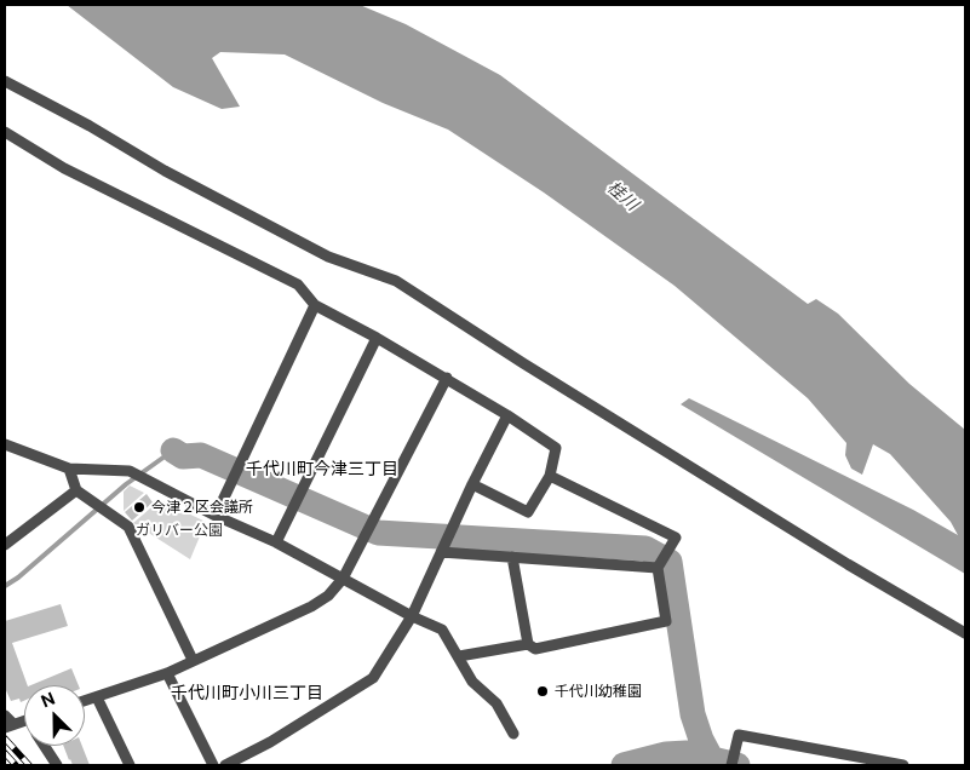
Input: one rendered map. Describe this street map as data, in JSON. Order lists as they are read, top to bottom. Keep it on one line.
{"districts":["千代川町今津三丁目","千代川町小川三丁目"],"water":["桂川"],"parks":["ガリバー公園"],"places":["今津２区会議所","千代川幼稚園"],"north":"top left"}
